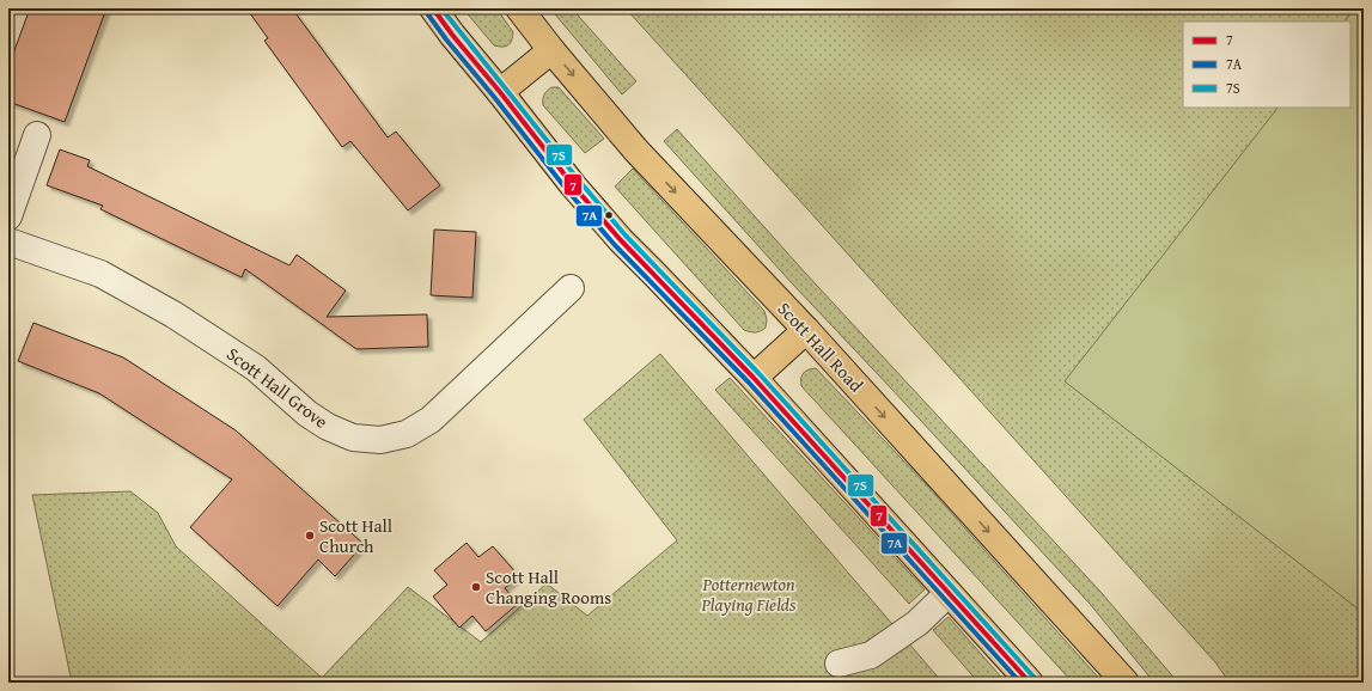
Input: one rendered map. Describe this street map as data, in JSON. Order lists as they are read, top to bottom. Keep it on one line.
{"streets":{"highway":["Scott Hall Road"],"street":["Scott Hall Grove"]},"parks":["Potternewton Playing Fields"],"places":["Scott Hall Church","Scott Hall Changing Rooms"],"lines":["transit line 7","transit line 7S","transit line 7A"],"legend":["7","7A","7S"]}
